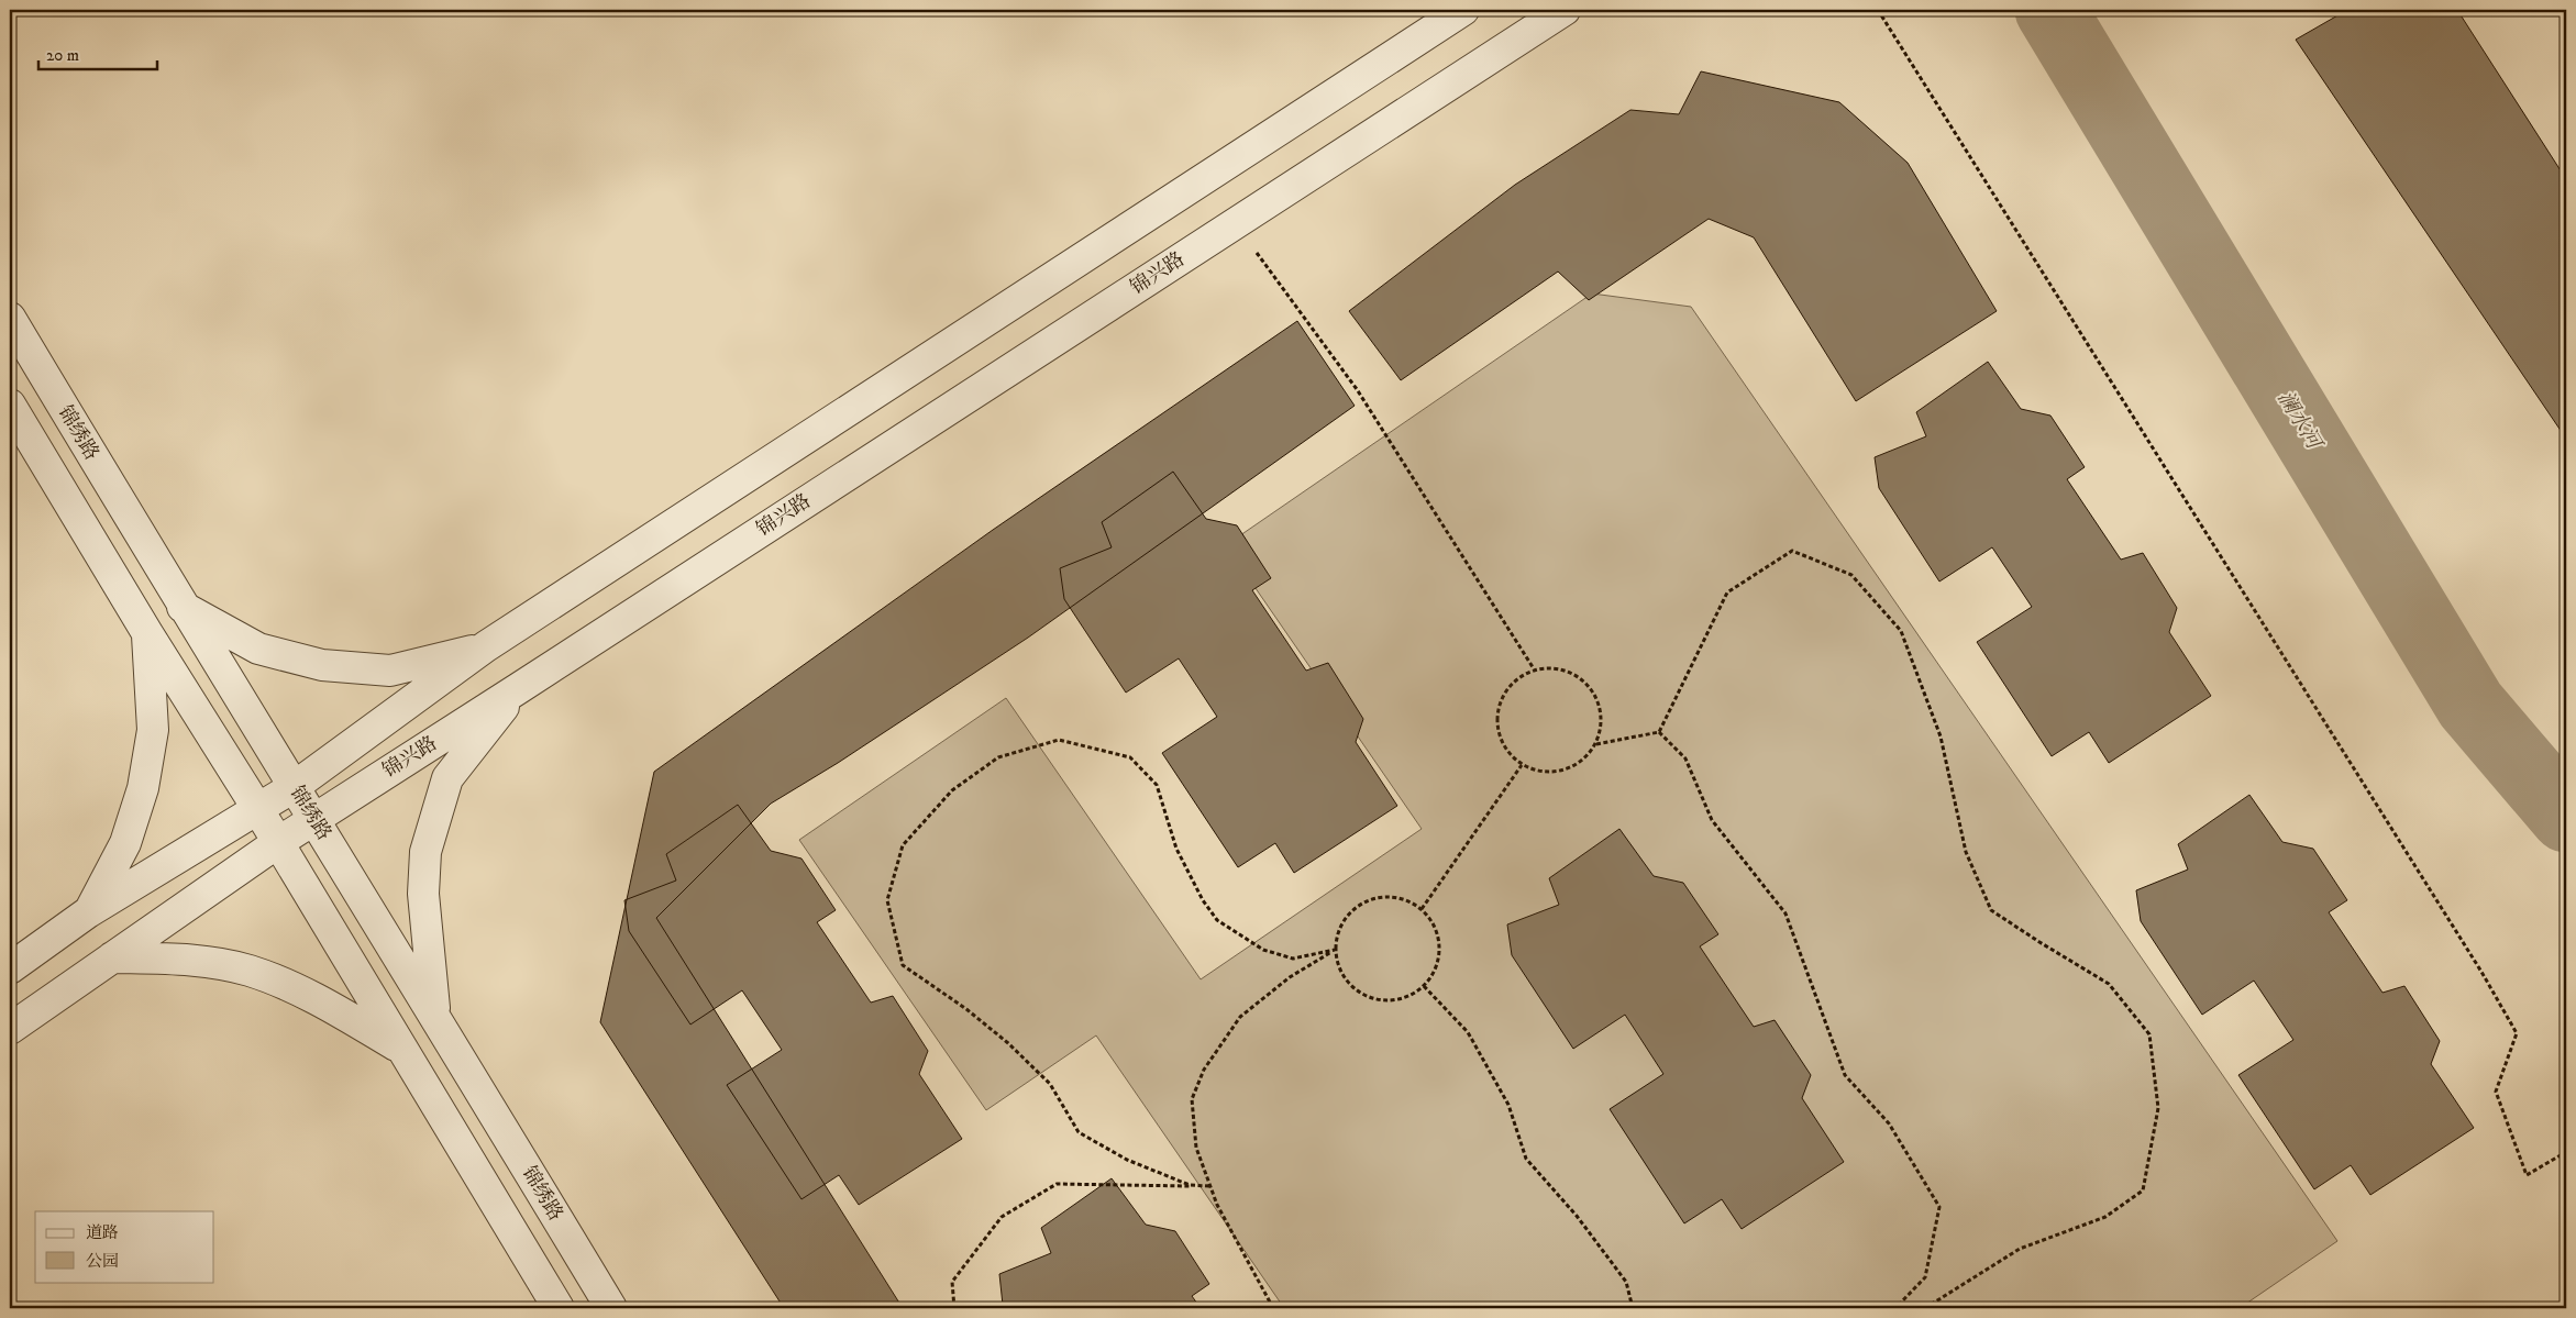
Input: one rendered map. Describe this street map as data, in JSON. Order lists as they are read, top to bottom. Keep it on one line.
{"streets":{"street":["锦兴路","锦绣路"]},"crossings":[["锦兴路","锦绣路"]],"water":["澜水河"],"legend":["道路","公园"],"scale_bar":"20 m"}
